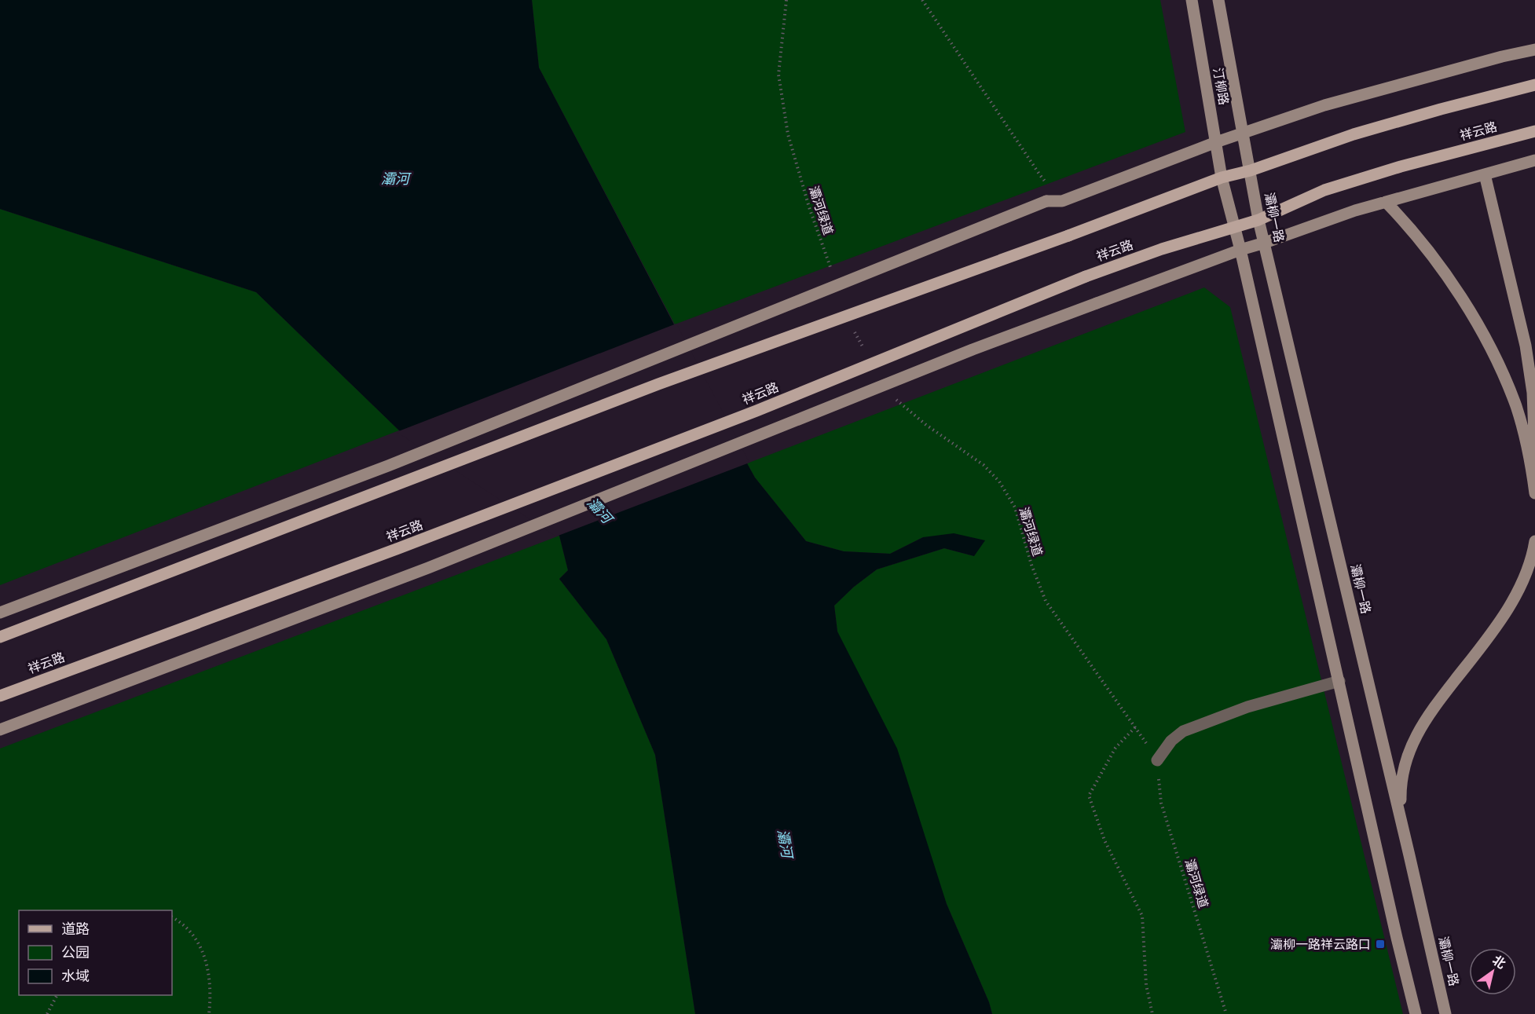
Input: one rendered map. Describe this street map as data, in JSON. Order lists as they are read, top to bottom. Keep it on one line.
{"streets":{"main road":["祥云路"],"street":["汀柳路","灞柳一路"],"path":["灞河绿道"]},"crossings":[["汀柳路","灞柳一路"],["祥云路","灞柳一路"]],"water":["灞河"],"places":{"transit":["灞柳一路祥云路口"]},"legend":["道路","公园","水域"],"north":"top right"}
